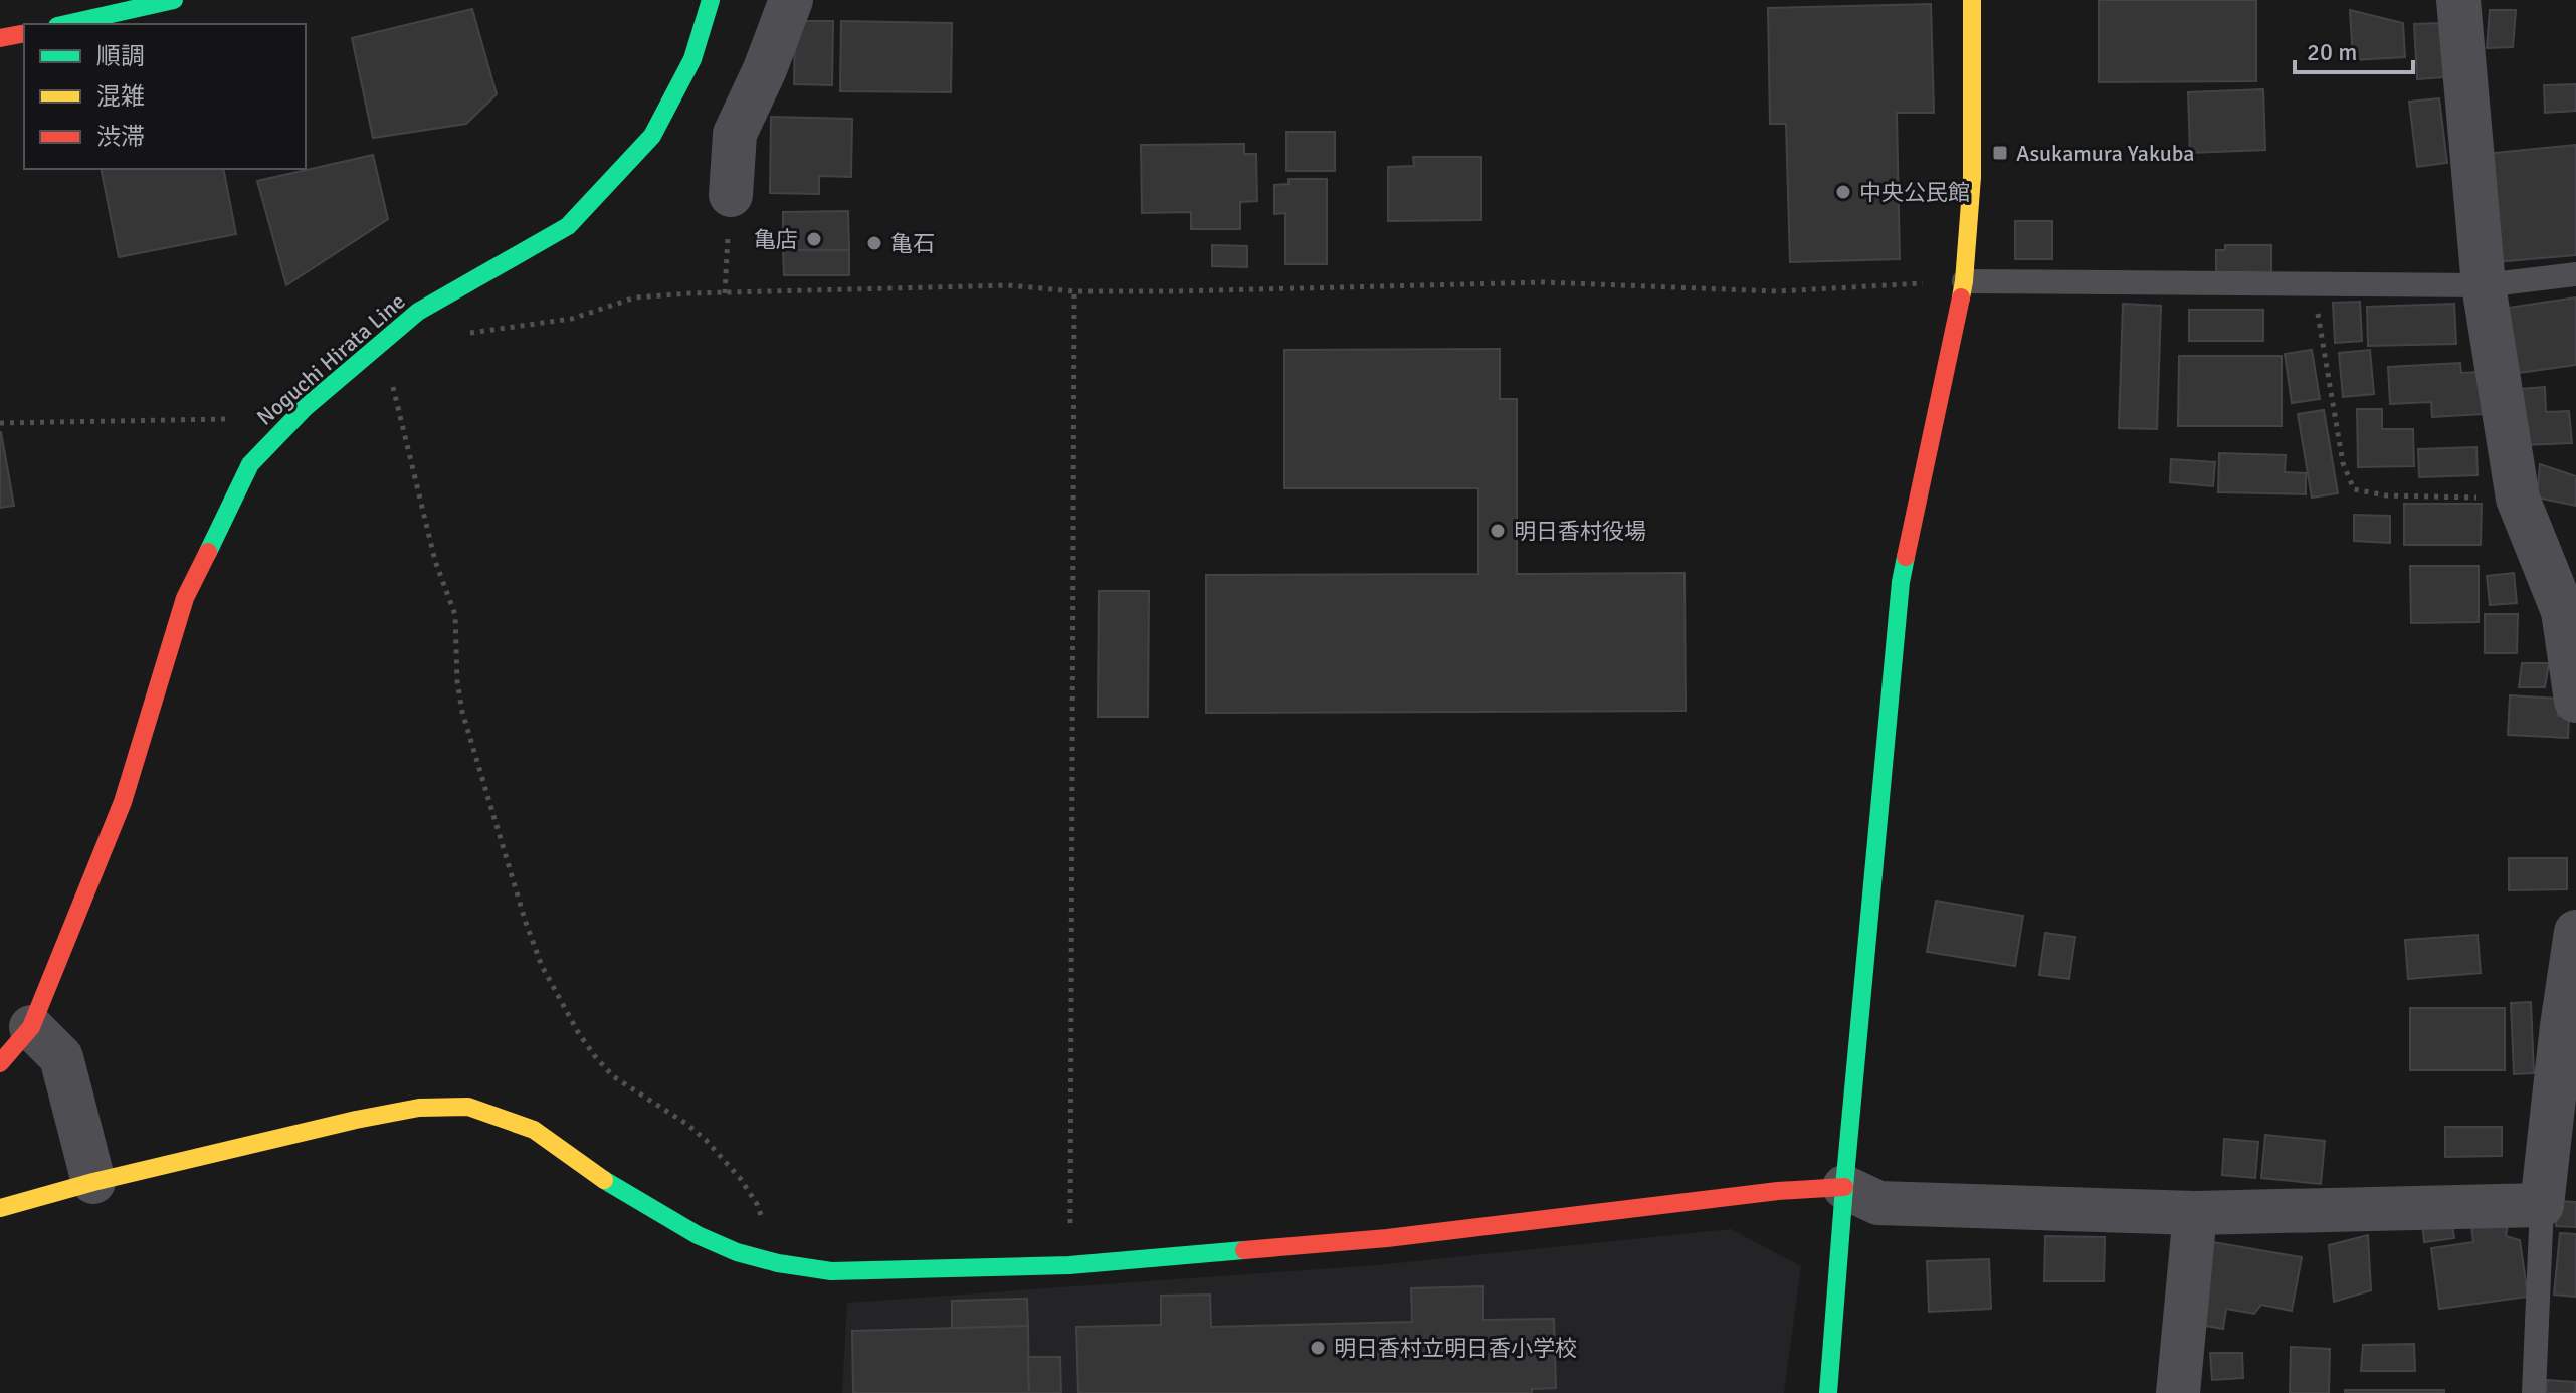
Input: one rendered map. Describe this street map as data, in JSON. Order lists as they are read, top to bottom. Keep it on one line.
{"streets":{"street":["Noguchi Hirata Line"]},"places":{"transit":["Asukamura Yakuba"],"other":["中央公民館","亀店","亀石","明日香村役場","明日香村立明日香小学校"]},"legend":["順調","混雑","渋滞"],"scale_bar":"20 m"}
